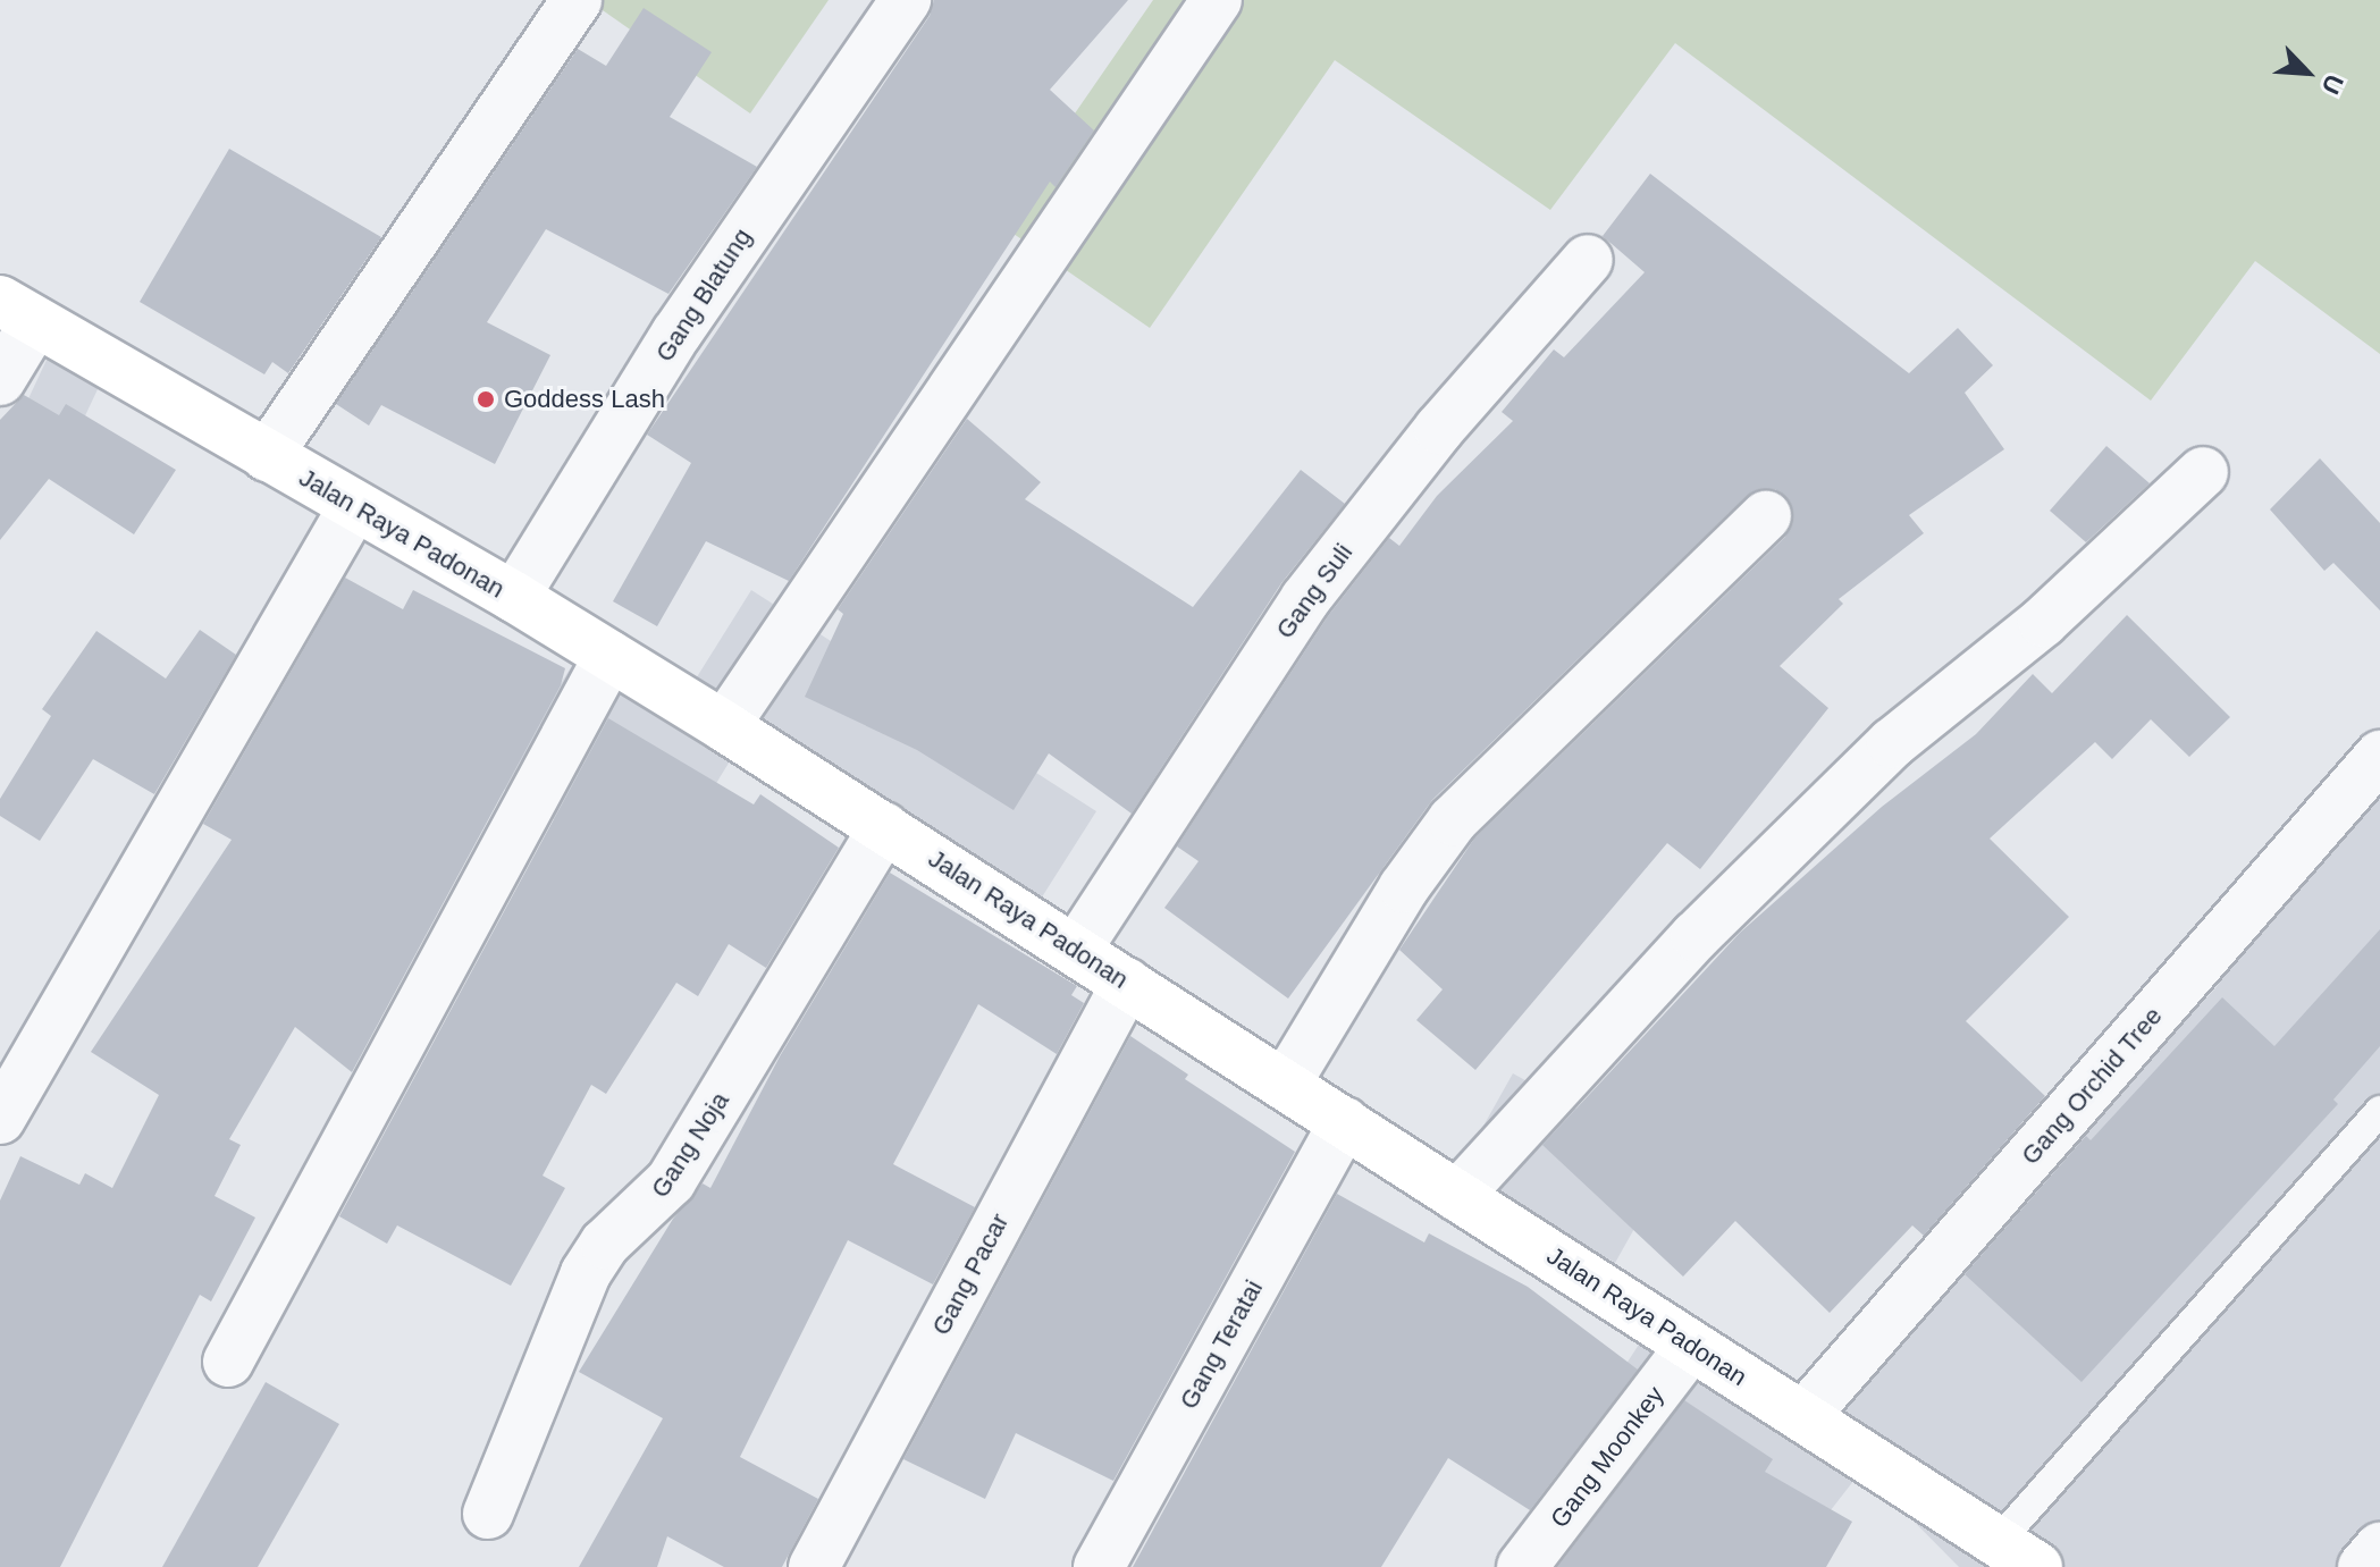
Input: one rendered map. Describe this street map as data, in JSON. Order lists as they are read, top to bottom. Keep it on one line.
{"streets":{"main road":["Jalan Raya Padonan"],"street":["Gang Blatung","Gang Suli","Gang Orchid Tree","Gang Noja","Gang Pacar","Gang Teratai","Gang Moonkey"]},"crossings":[["Gang Blatung","Jalan Raya Padonan"],["Jalan Raya Padonan","Gang Suli"],["Jalan Raya Padonan","Gang Orchid Tree"],["Jalan Raya Padonan","Gang Noja"],["Jalan Raya Padonan","Gang Pacar"],["Jalan Raya Padonan","Gang Teratai"],["Jalan Raya Padonan","Gang Moonkey"]],"places":["Goddess Lash"],"north":"bottom right"}
